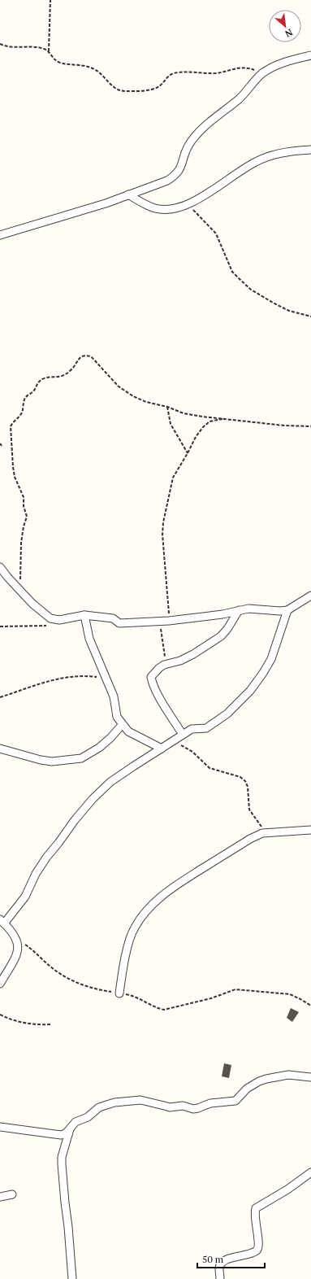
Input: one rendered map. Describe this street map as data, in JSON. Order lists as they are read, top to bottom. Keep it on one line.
{"scale_bar":"50 m","north":"bottom right"}
